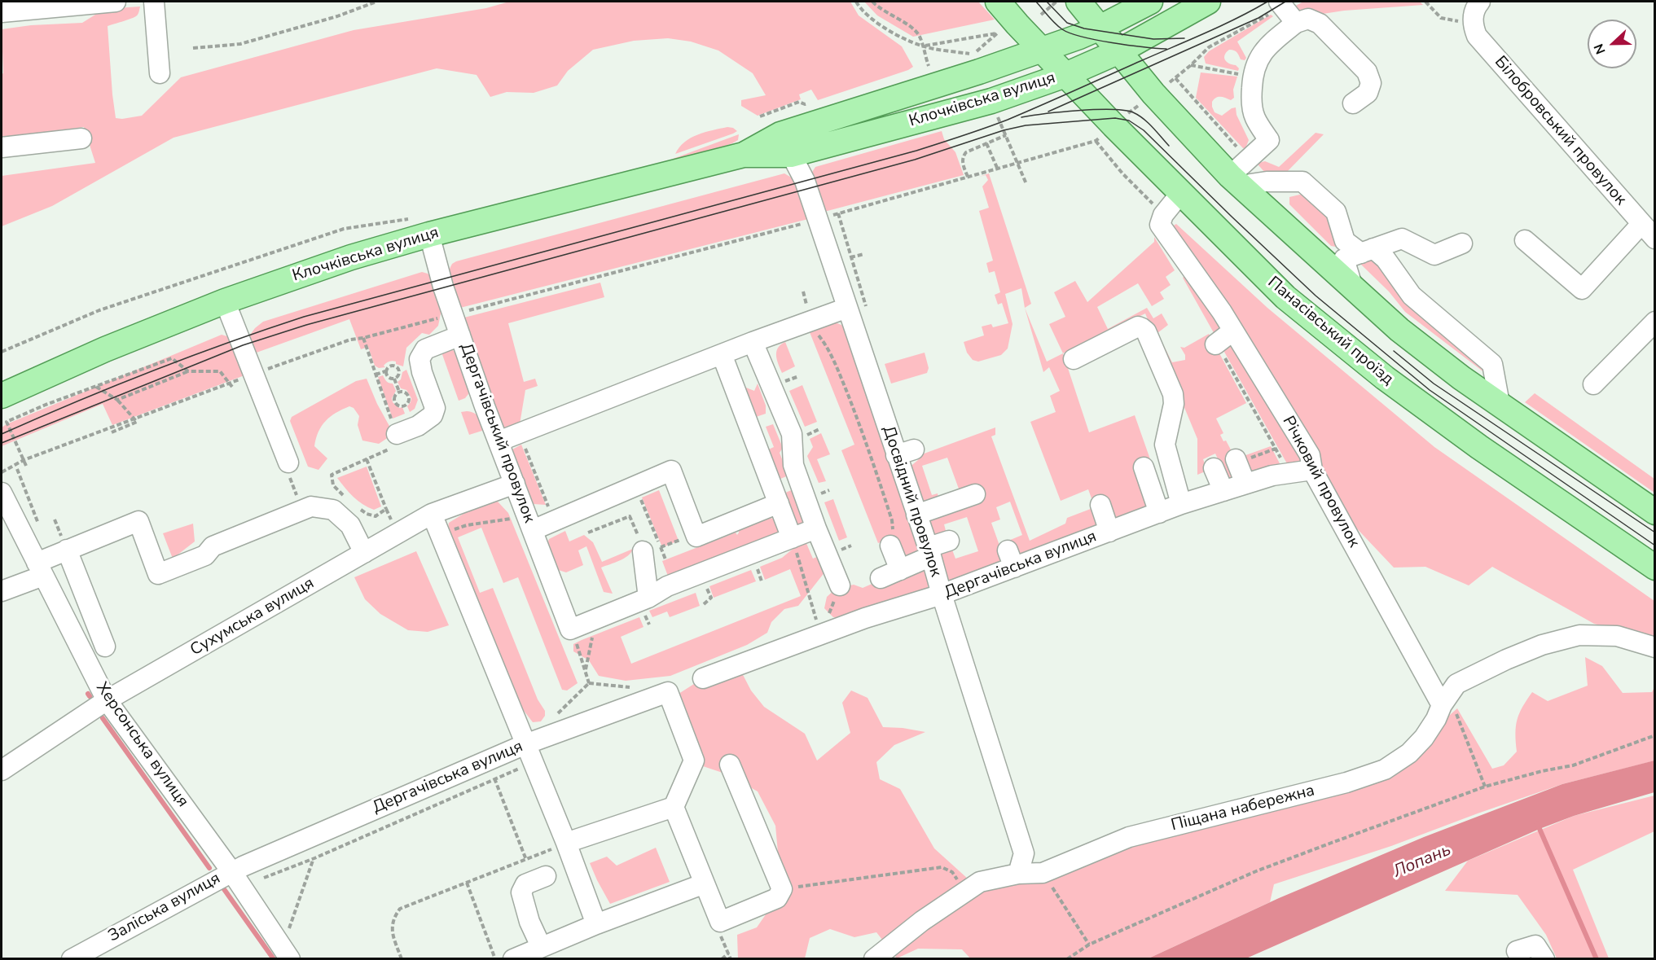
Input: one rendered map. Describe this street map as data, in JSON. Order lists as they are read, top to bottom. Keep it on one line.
{"streets":{"main road":["Клочківська вулиця","Панасівський проїзд"],"street":["Білобровський провулок","Дергачівський провулок","Річковий провулок","Досвідний провулок","Дергачівська вулиця","Сухумська вулиця","Херсонська вулиця","Піщана набережна","Заліська вулиця"]},"crossings":[["Клочківська вулиця","Панасівський проїзд"],["Клочківська вулиця","Дергачівський провулок"],["Клочківська вулиця","Досвідний провулок"],["Панасівський проїзд","Річковий провулок"],["Дергачівський провулок","Сухумська вулиця"],["Річковий провулок","Дергачівська вулиця"],["Річковий провулок","Піщана набережна"],["Досвідний провулок","Дергачівська вулиця"],["Досвідний провулок","Піщана набережна"],["Дергачівська вулиця","Херсонська вулиця"],["Дергачівська вулиця","Заліська вулиця"],["Сухумська вулиця","Херсонська вулиця"],["Херсонська вулиця","Заліська вулиця"]],"water":["Лопань"],"north":"left"}
